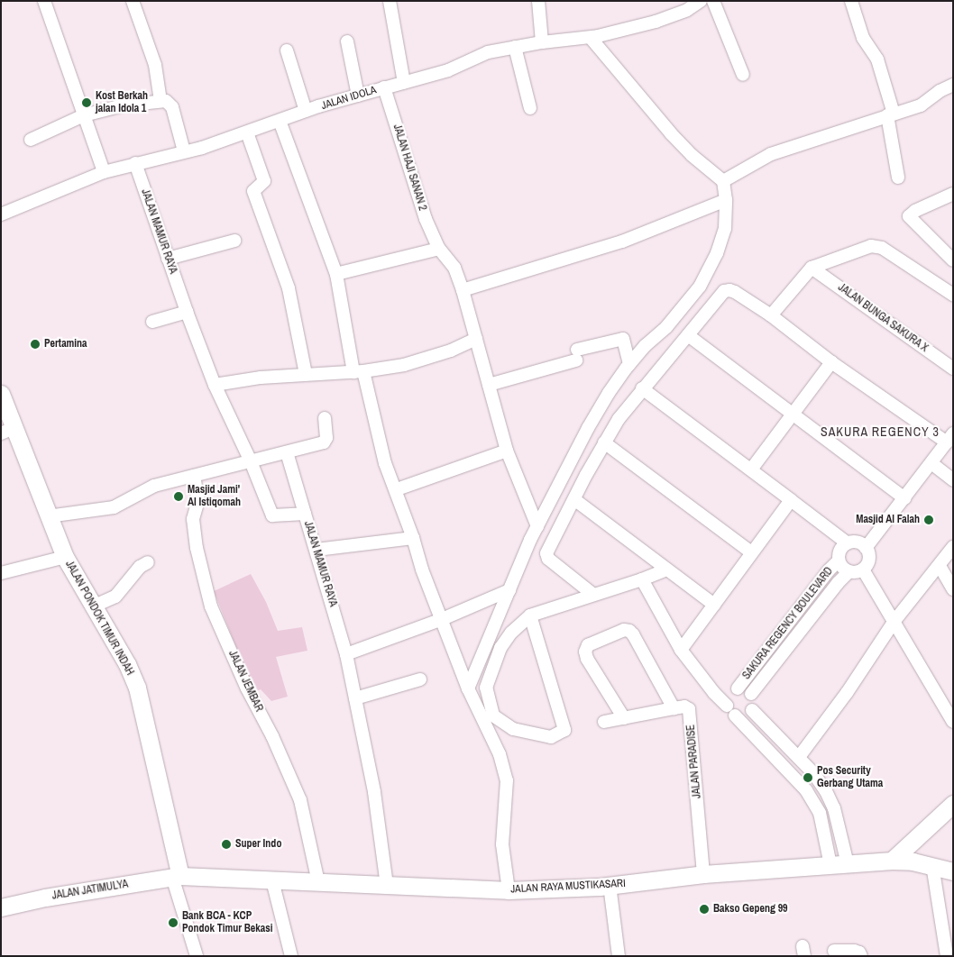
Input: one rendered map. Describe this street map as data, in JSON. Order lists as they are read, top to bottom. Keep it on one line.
{"streets":{"main road":["JALAN PONDOK TIMUR INDAH","JALAN RAYA MUSTIKASARI","JALAN JATIMULYA"],"street":["JALAN IDOLA","JALAN HAJI SANAN 2","JALAN MAMUR RAYA","JALAN BUNGA SAKURA X","SAKURA REGENCY BOULEVARD","JALAN JEMBAR","JALAN PARADISE"]},"crossings":[["JALAN IDOLA","JALAN HAJI SANAN 2"],["JALAN IDOLA","JALAN MAMUR RAYA"],["JALAN MAMUR RAYA","JALAN RAYA MUSTIKASARI"],["JALAN PONDOK TIMUR INDAH","JALAN RAYA MUSTIKASARI"],["JALAN PONDOK TIMUR INDAH","JALAN JATIMULYA"],["JALAN JEMBAR","JALAN RAYA MUSTIKASARI"],["JALAN PARADISE","JALAN RAYA MUSTIKASARI"],["JALAN RAYA MUSTIKASARI","JALAN JATIMULYA"]],"districts":["SAKURA REGENCY 3"],"places":["Kost Berkah jalan Idola 1","Pertamina","Masjid Jami' Al Istiqomah","Masjid Al Falah","Pos Security Gerbang Utama","Super Indo","Bakso Gepeng 99","Bank BCA - KCP Pondok Timur Bekasi"]}
